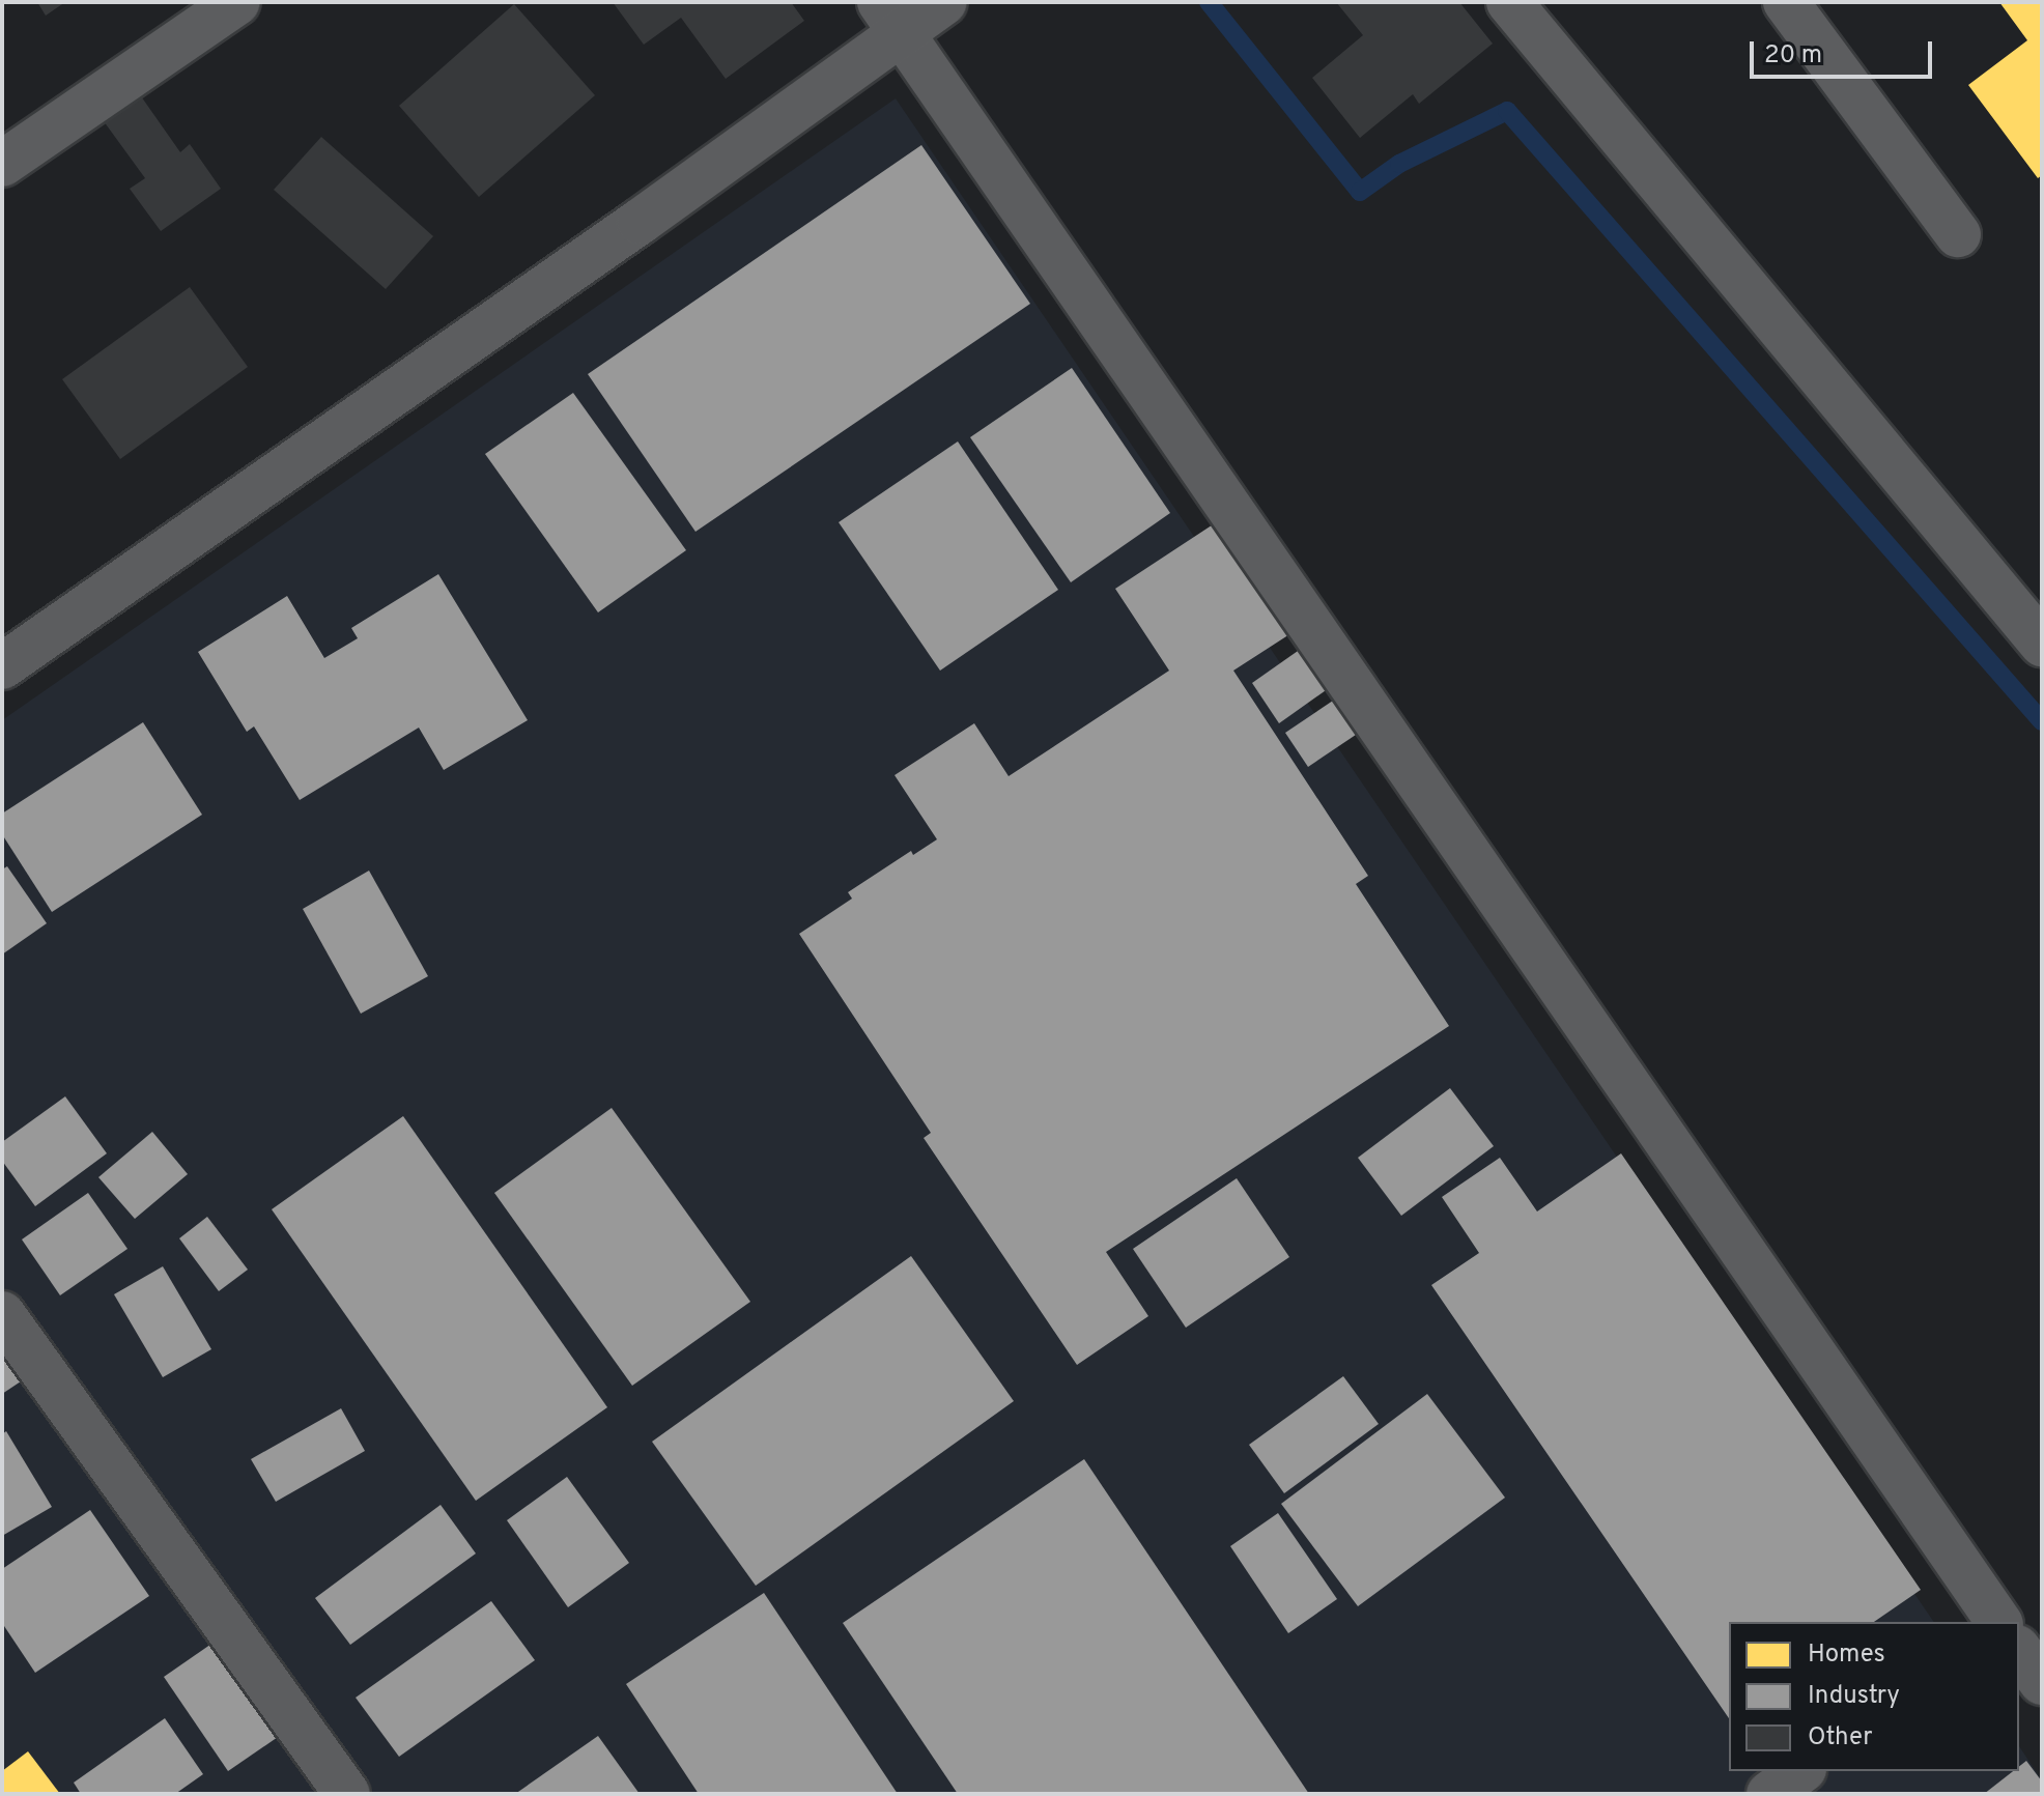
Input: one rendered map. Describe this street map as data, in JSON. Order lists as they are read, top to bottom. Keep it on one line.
{"legend":["Homes","Industry","Other"],"scale_bar":"20 m"}
